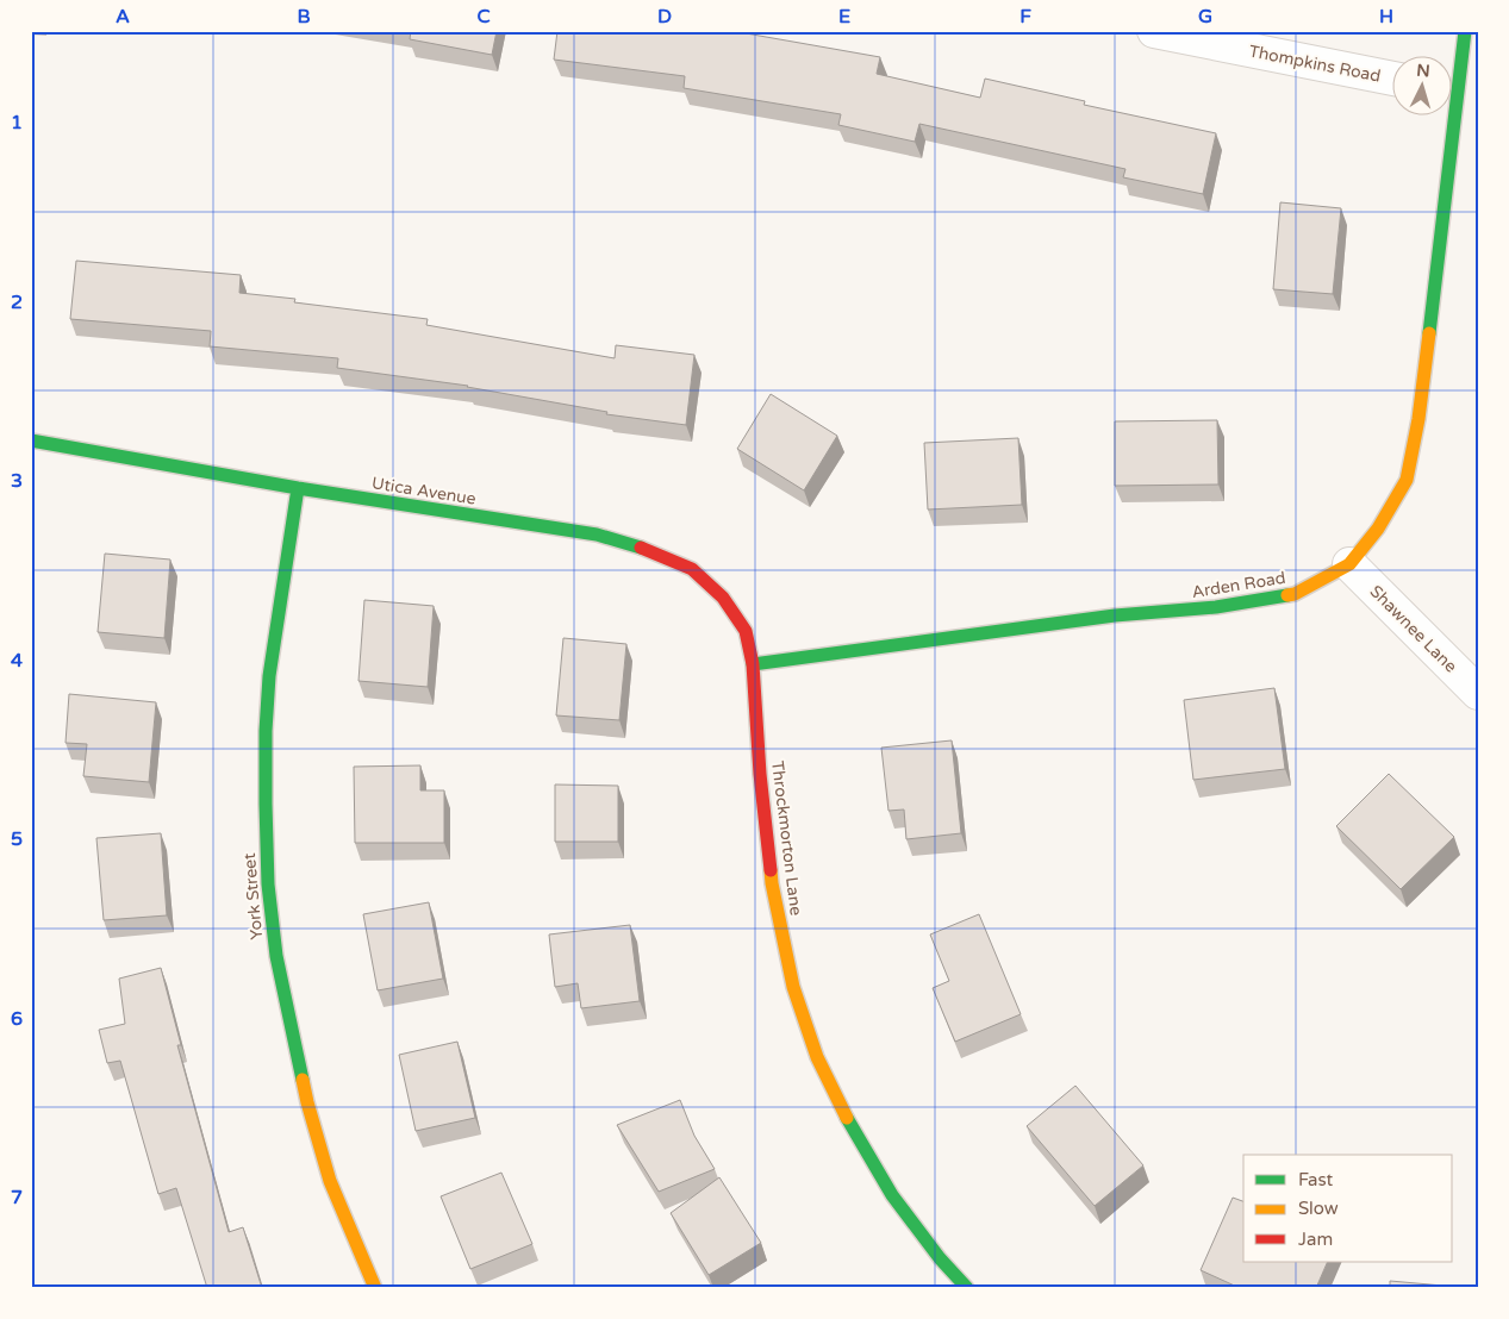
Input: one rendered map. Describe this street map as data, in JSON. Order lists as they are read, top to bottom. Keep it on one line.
{"streets":{"street":["Thompkins Road","Utica Avenue","Arden Road","Shawnee Lane","Throckmorton Lane","York Street"]},"crossings":[["Utica Avenue","Arden Road"],["Utica Avenue","Throckmorton Lane"],["Utica Avenue","York Street"],["Arden Road","Shawnee Lane"],["Arden Road","Throckmorton Lane"]],"legend":["Fast","Slow","Jam"],"north":"top","grid":{"columns":["A","B","C","D","E","F","G","H"],"rows":["1","2","3","4","5","6","7"]}}
